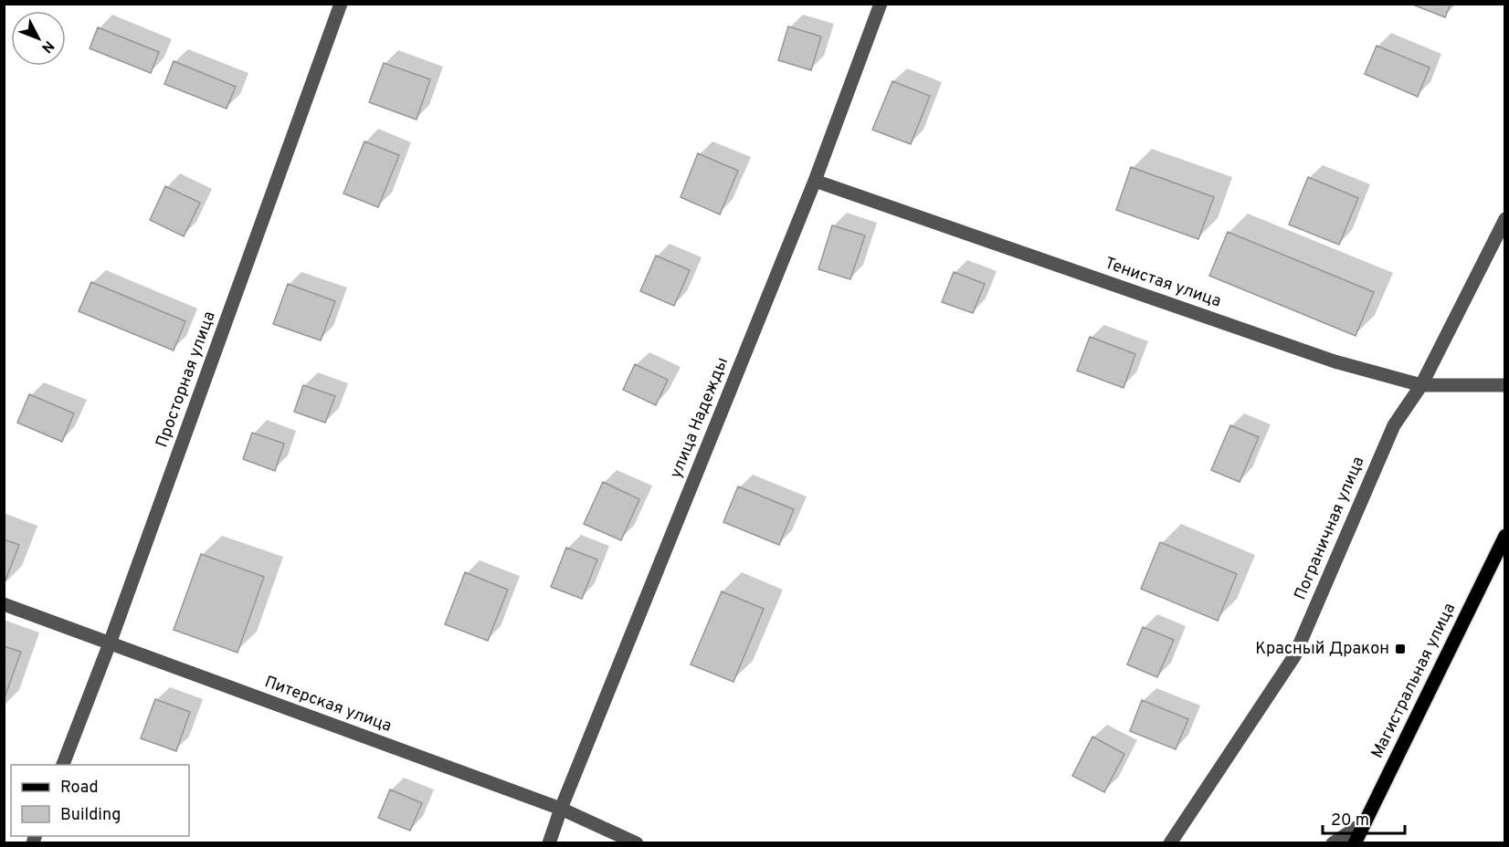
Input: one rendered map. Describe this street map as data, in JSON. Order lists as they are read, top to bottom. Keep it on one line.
{"streets":{"main road":["Магистральная улица"],"street":["Тенистая улица","Просторная улица","улица Надежды","Пограничная улица","Питерская улица"]},"crossings":[["Тенистая улица","улица Надежды"],["Тенистая улица","Пограничная улица"],["Просторная улица","Питерская улица"],["улица Надежды","Питерская улица"]],"places":{"transit":["Красный Дракон"]},"legend":["Road","Building"],"scale_bar":"20 m","north":"bottom right"}
